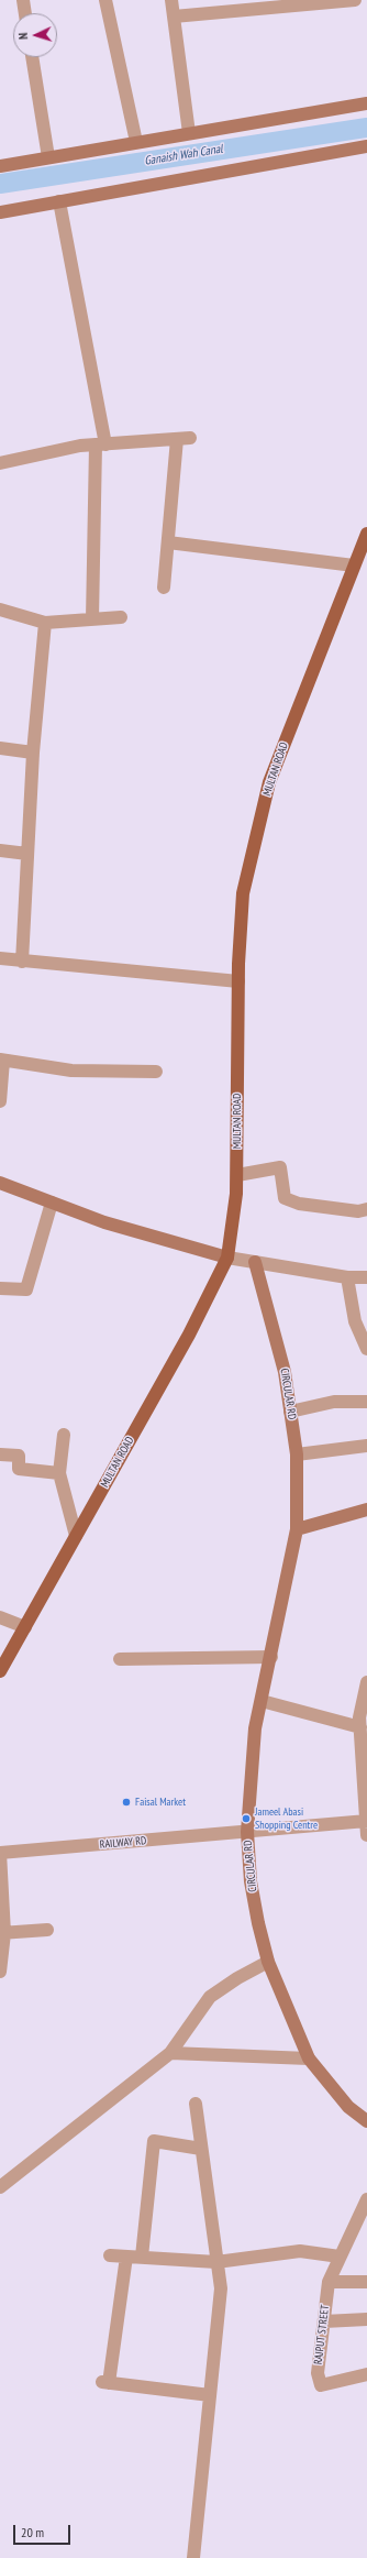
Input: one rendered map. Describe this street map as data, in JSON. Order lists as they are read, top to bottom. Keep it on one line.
{"streets":{"main road":["MULTAN ROAD"],"street":["CIRCULAR RD","RAILWAY RD","RAJPUT STREET"]},"crossings":[["CIRCULAR RD","RAILWAY RD"]],"water":["Ganaish Wah Canal"],"places":["Faisal Market","Jameel Abasi Shopping Centre"],"scale_bar":"20 m","north":"left"}
